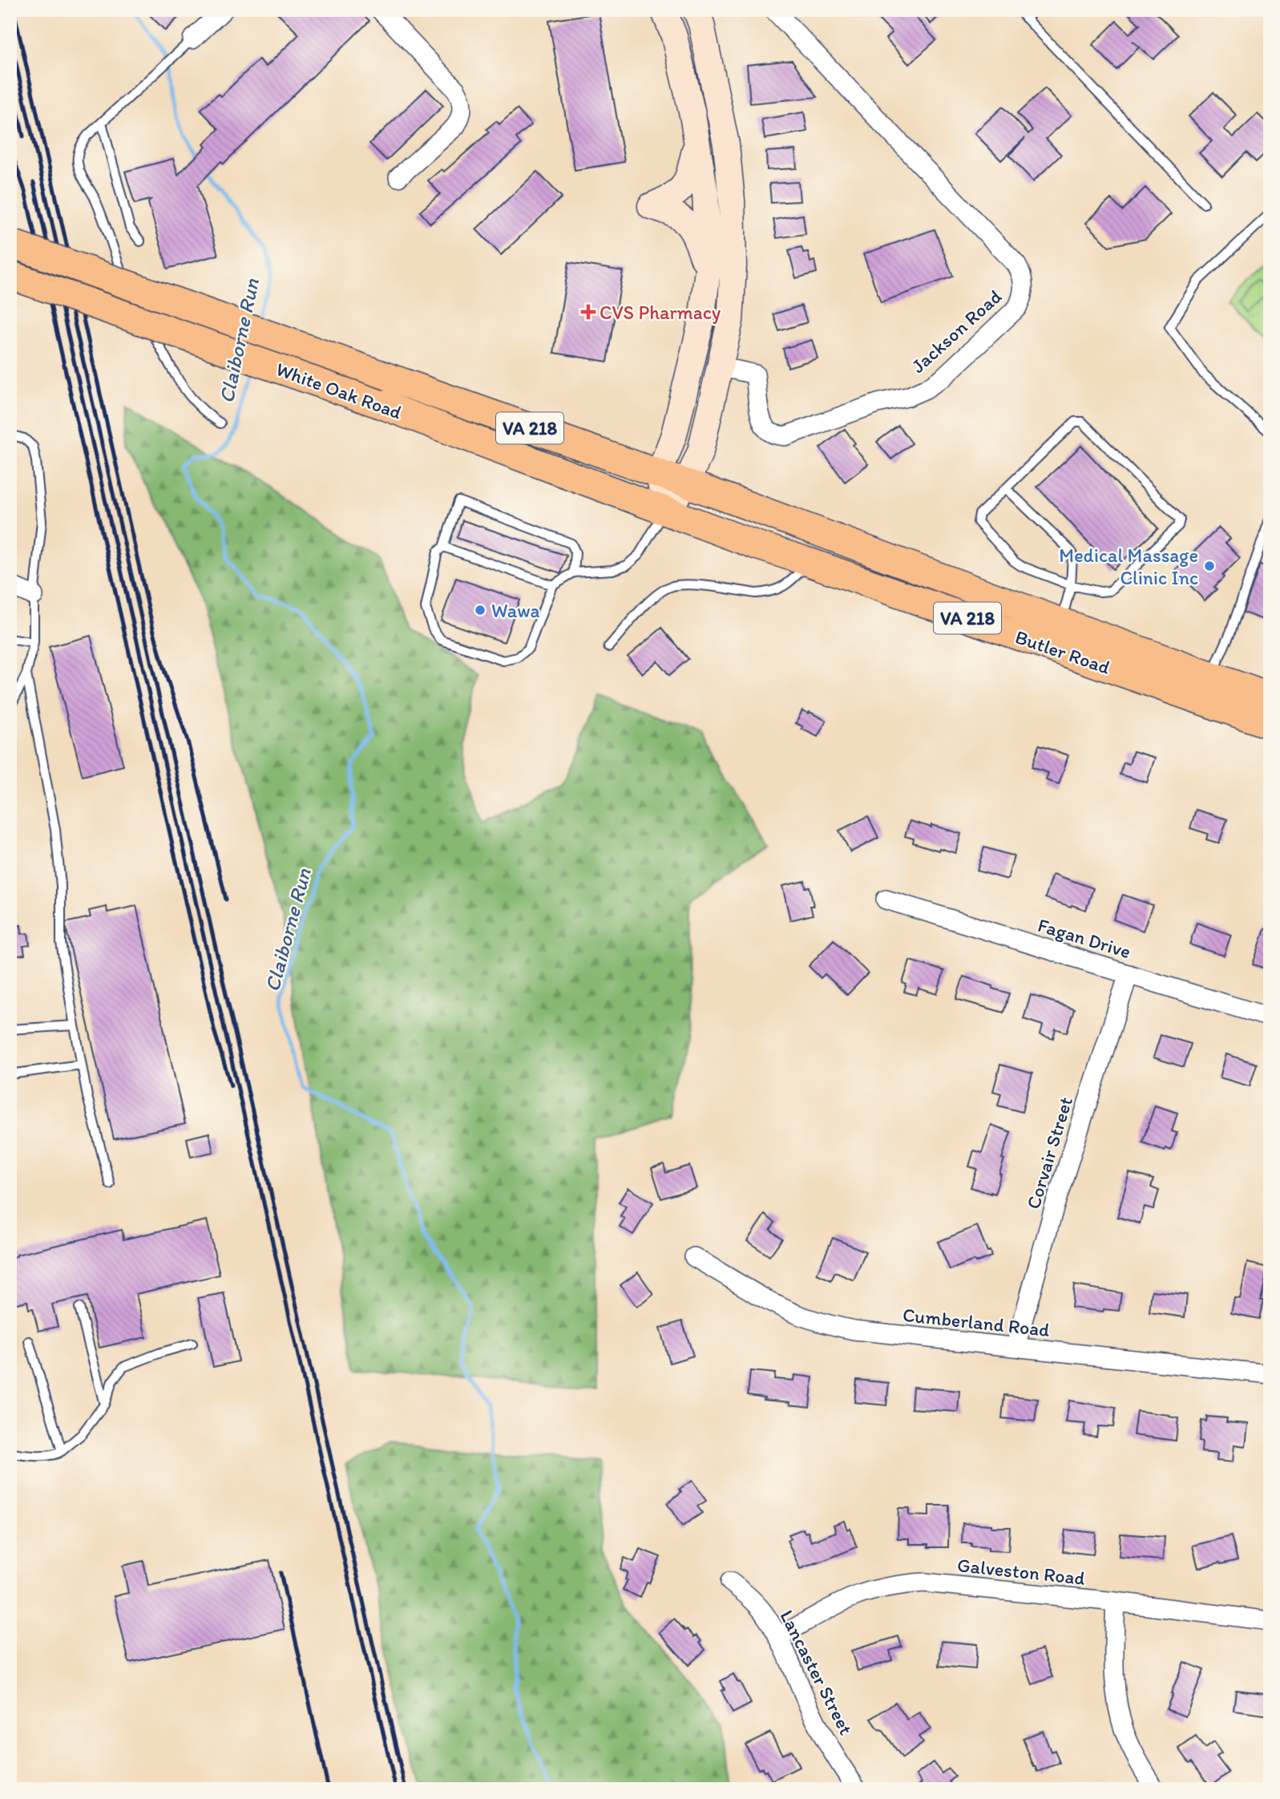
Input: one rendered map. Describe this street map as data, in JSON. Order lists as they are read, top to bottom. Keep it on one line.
{"streets":{"main road":["White Oak Road","VA 218","Butler Road"],"street":["Jackson Road","Fagan Drive","Corvair Street","Cumberland Road","Galveston Road","Lancaster Street"]},"crossings":[["White Oak Road","VA 218"],["White Oak Road","Butler Road"],["VA 218","Butler Road"],["Fagan Drive","Corvair Street"],["Corvair Street","Cumberland Road"],["Galveston Road","Lancaster Street"]],"water":["Claiborne Run"],"places":{"health":["CVS Pharmacy"],"other":["Medical Massage Clinic Inc","Wawa"]}}
